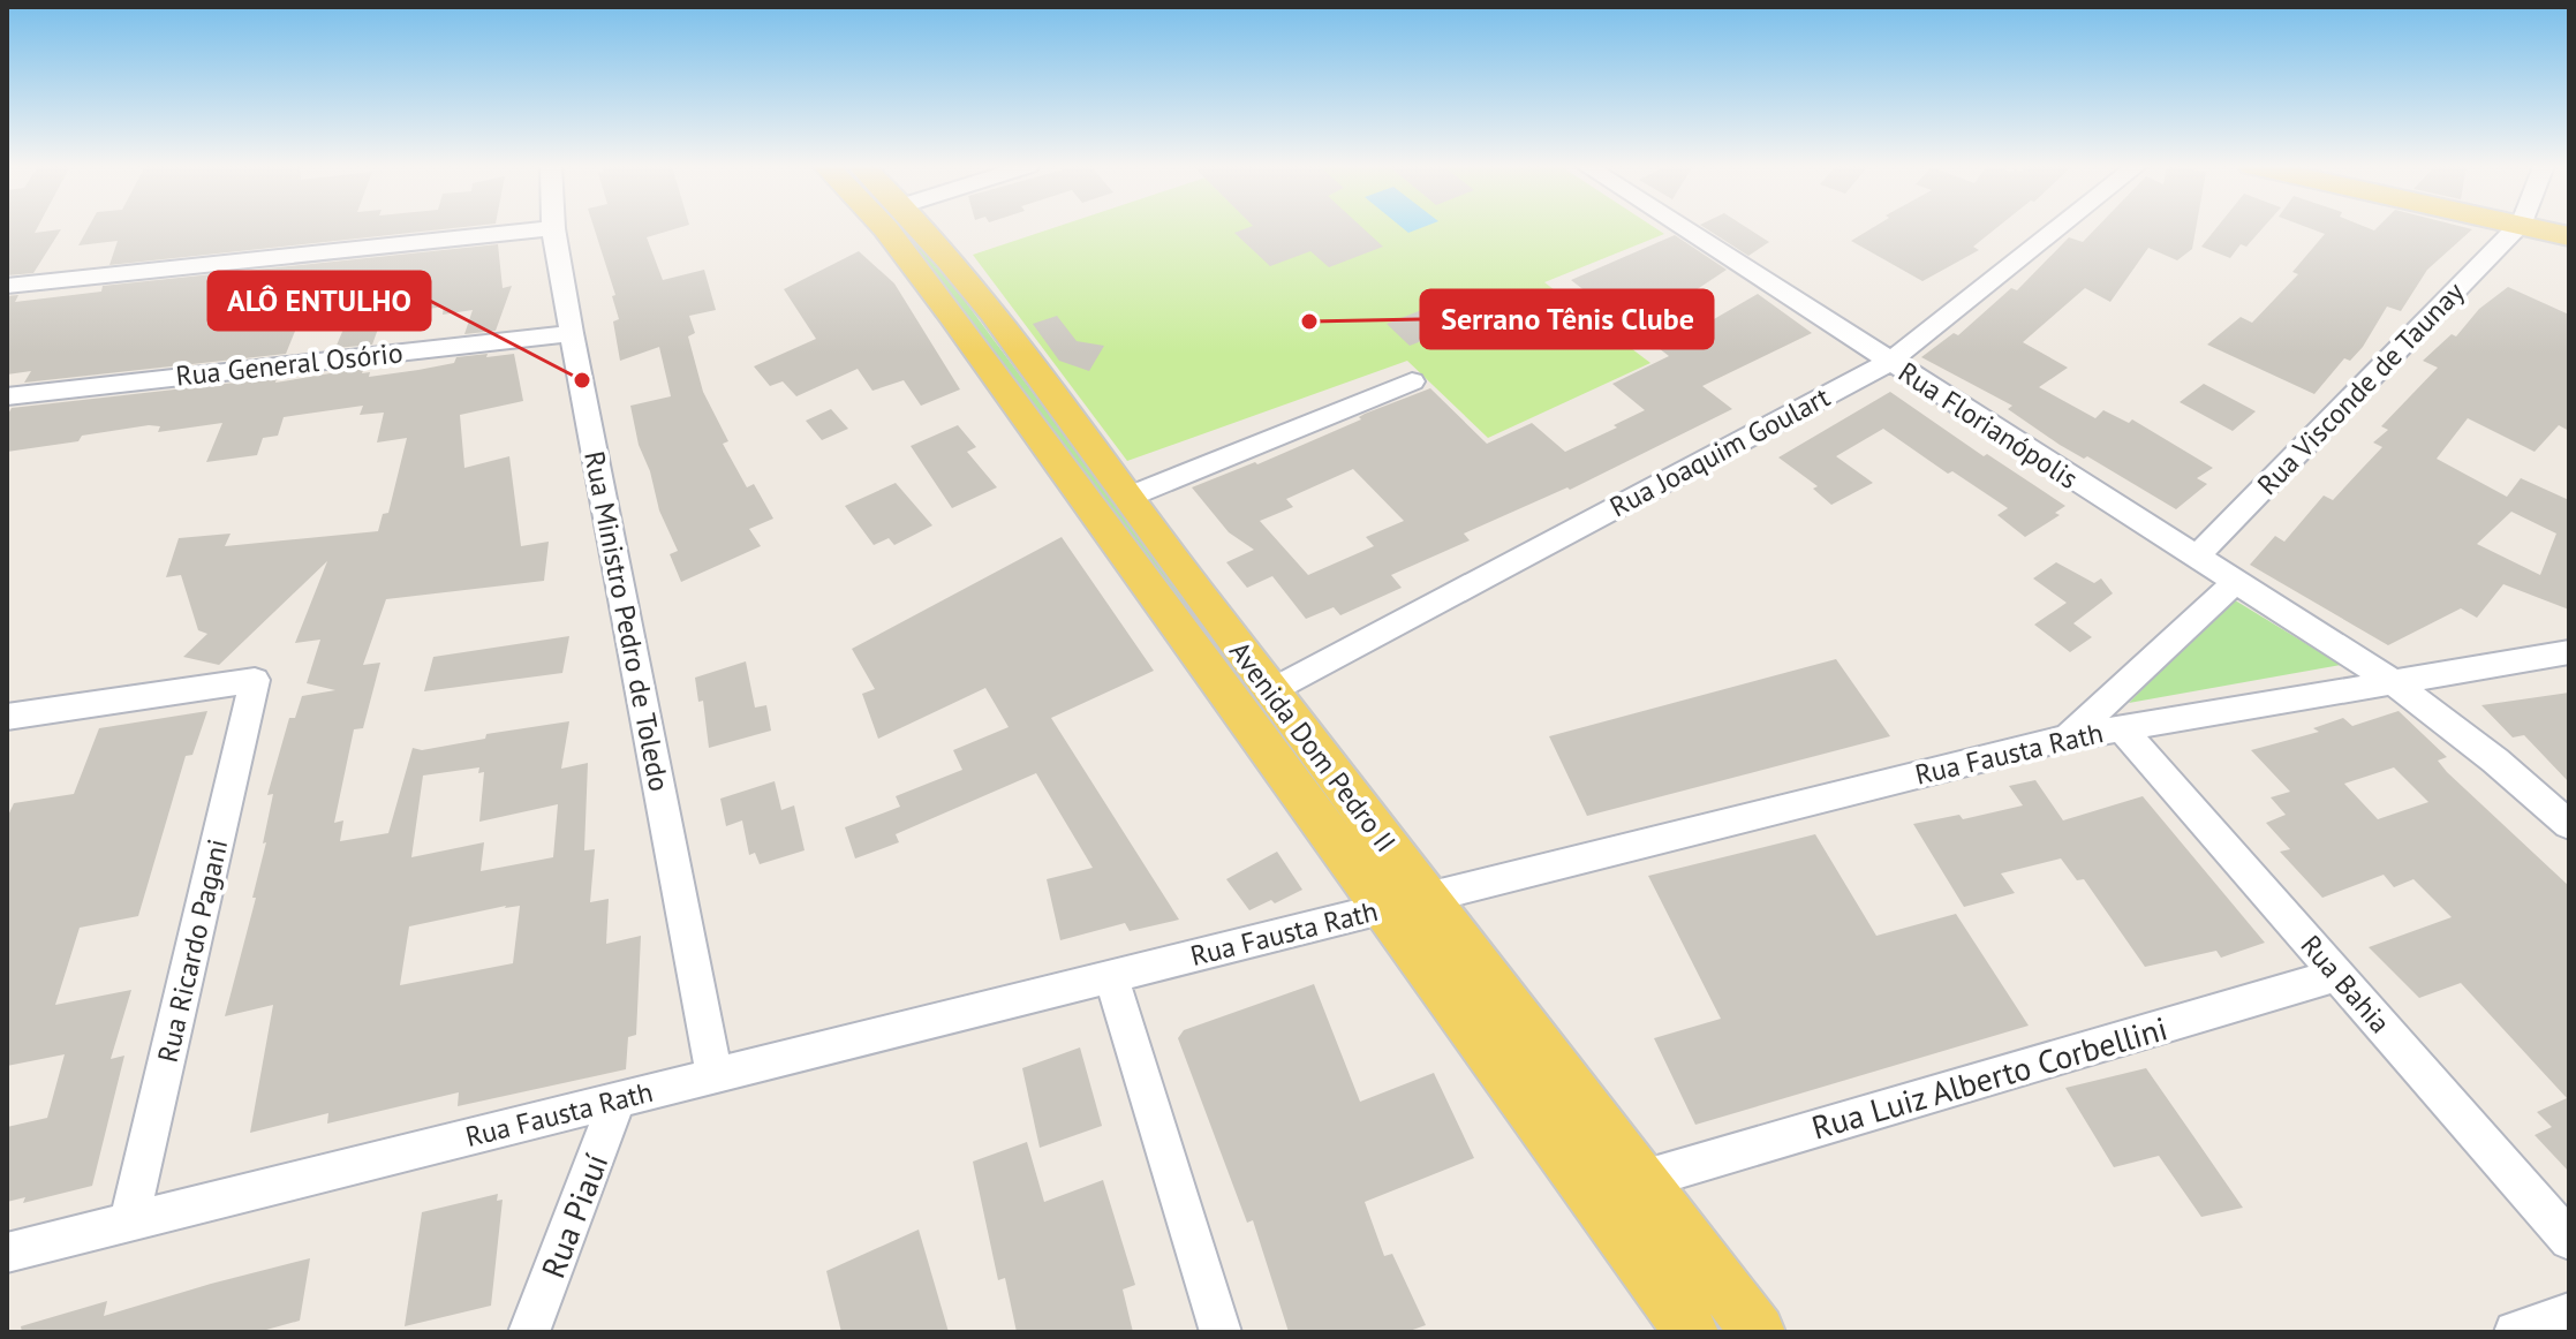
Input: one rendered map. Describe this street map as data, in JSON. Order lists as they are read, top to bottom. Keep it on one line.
{"streets":{"main road":["Avenida Dom Pedro II"],"street":["Rua General Osório","Rua Visconde de Taunay","Rua Florianópolis","Rua Joaquim Goulart","Rua Ministro Pedro de Toledo","Rua Fausta Rath","Rua Ricardo Pagani","Rua Bahia","Rua Luiz Alberto Corbellini","Rua Piauí"]},"crossings":[["Rua General Osório","Rua Ministro Pedro de Toledo"],["Rua Visconde de Taunay","Rua Florianópolis"],["Rua Florianópolis","Rua Joaquim Goulart"],["Rua Florianópolis","Rua Fausta Rath"],["Rua Joaquim Goulart","Avenida Dom Pedro II"],["Rua Ministro Pedro de Toledo","Rua Fausta Rath"],["Avenida Dom Pedro II","Rua Fausta Rath"],["Avenida Dom Pedro II","Rua Luiz Alberto Corbellini"],["Rua Fausta Rath","Rua Ricardo Pagani"],["Rua Fausta Rath","Rua Bahia"],["Rua Fausta Rath","Rua Piauí"],["Rua Bahia","Rua Luiz Alberto Corbellini"]],"places":["Serrano Tênis Clube","ALÔ ENTULHO"]}
